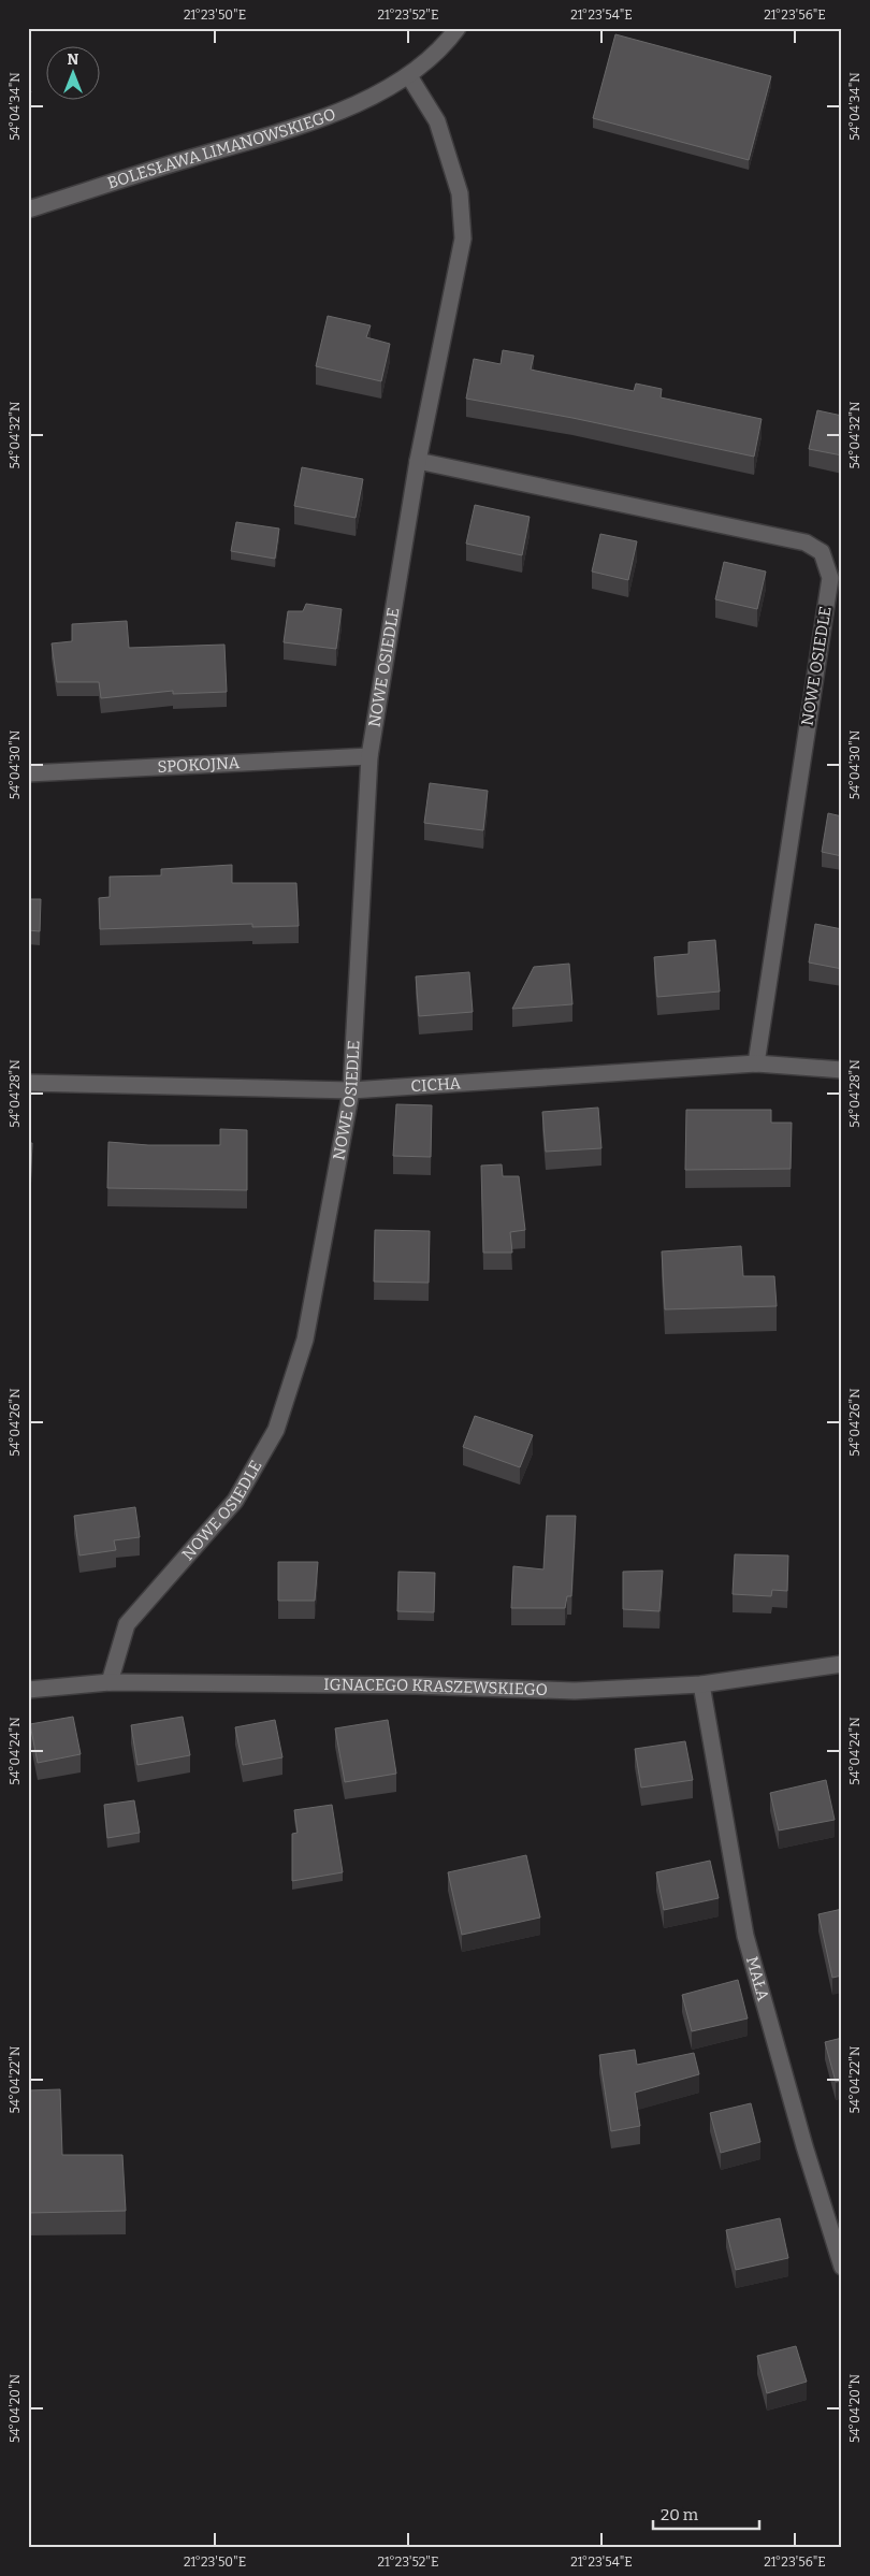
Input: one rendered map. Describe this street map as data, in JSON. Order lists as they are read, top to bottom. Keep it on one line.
{"streets":{"street":["BOLESŁAWA LIMANOWSKIEGO","NOWE OSIEDLE","SPOKOJNA","CICHA","IGNACEGO KRASZEWSKIEGO","MAŁA"]},"crossings":[["BOLESŁAWA LIMANOWSKIEGO","NOWE OSIEDLE"],["NOWE OSIEDLE","SPOKOJNA"],["NOWE OSIEDLE","CICHA"],["NOWE OSIEDLE","IGNACEGO KRASZEWSKIEGO"],["IGNACEGO KRASZEWSKIEGO","MAŁA"]],"scale_bar":"20 m","north":"top","coordinates":["21°23'50\"E","21°23'52\"E","21°23'54\"E","21°23'56\"E","54°04'34\"N","54°04'32\"N","54°04'30\"N","54°04'28\"N","54°04'26\"N","54°04'24\"N","54°04'22\"N","54°04'20\"N"]}
